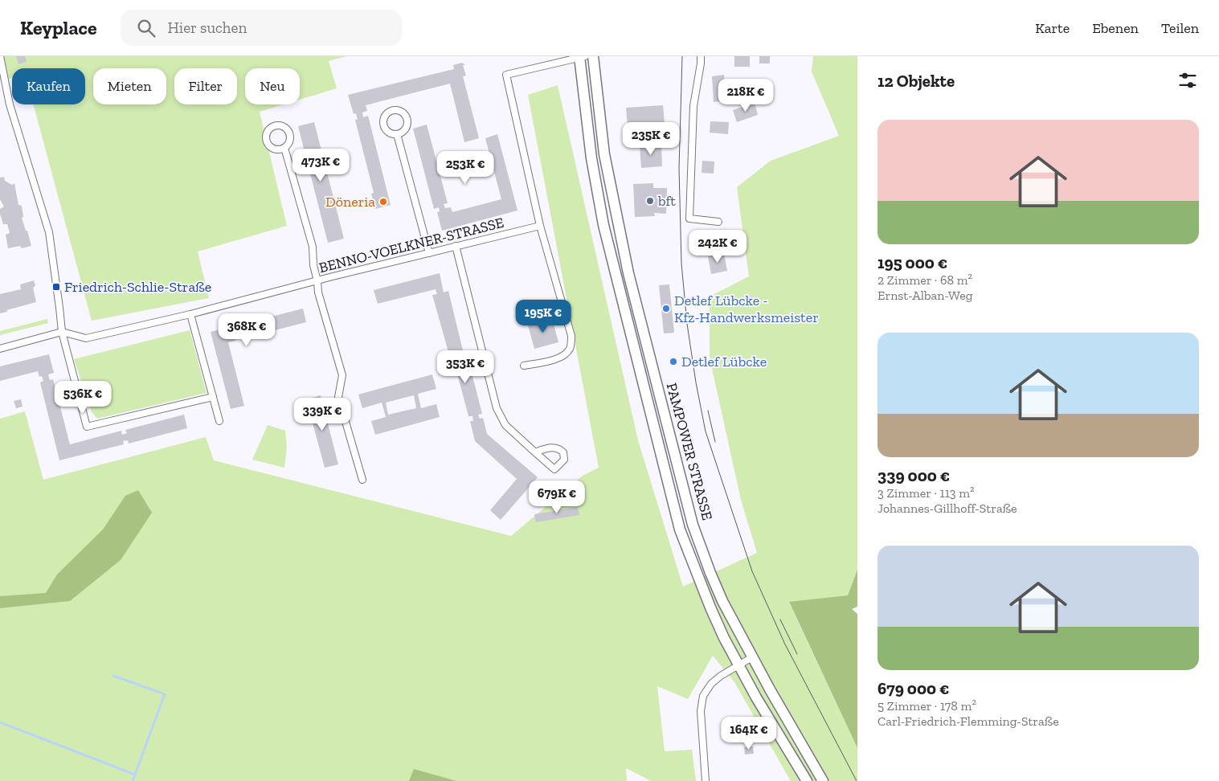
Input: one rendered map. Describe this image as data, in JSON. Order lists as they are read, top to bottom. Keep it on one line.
{"streets":{"main road":["PAMPOWER STRASSE"],"street":["BENNO-VOELKNER-STRASSE"]},"places":{"other":["bft","Döneria","Detlef Lübcke - Kfz-Handwerksmeister","Detlef Lübcke"],"transit":["Friedrich-Schlie-Straße"]},"page":{"header":"Keyplace","search":"Hier suchen","nav":["Karte","Ebenen","Teilen"],"heading":"12 Objekte","chip":["Kaufen","Mieten","Filter","Neu"],"price":["218K €","235K €","473K €","253K €","242K €","195K €","368K €","353K €","536K €","339K €","679K €","164K €"],"list":[{"name":"195 000 €","note":"2 Zimmer · 68 m² · Ernst-Alban-Weg"},{"name":"339 000 €","note":"3 Zimmer · 113 m² · Johannes-Gillhoff-Straße"},{"name":"679 000 €","note":"5 Zimmer · 178 m² · Carl-Friedrich-Flemming-Straße"}]}}
